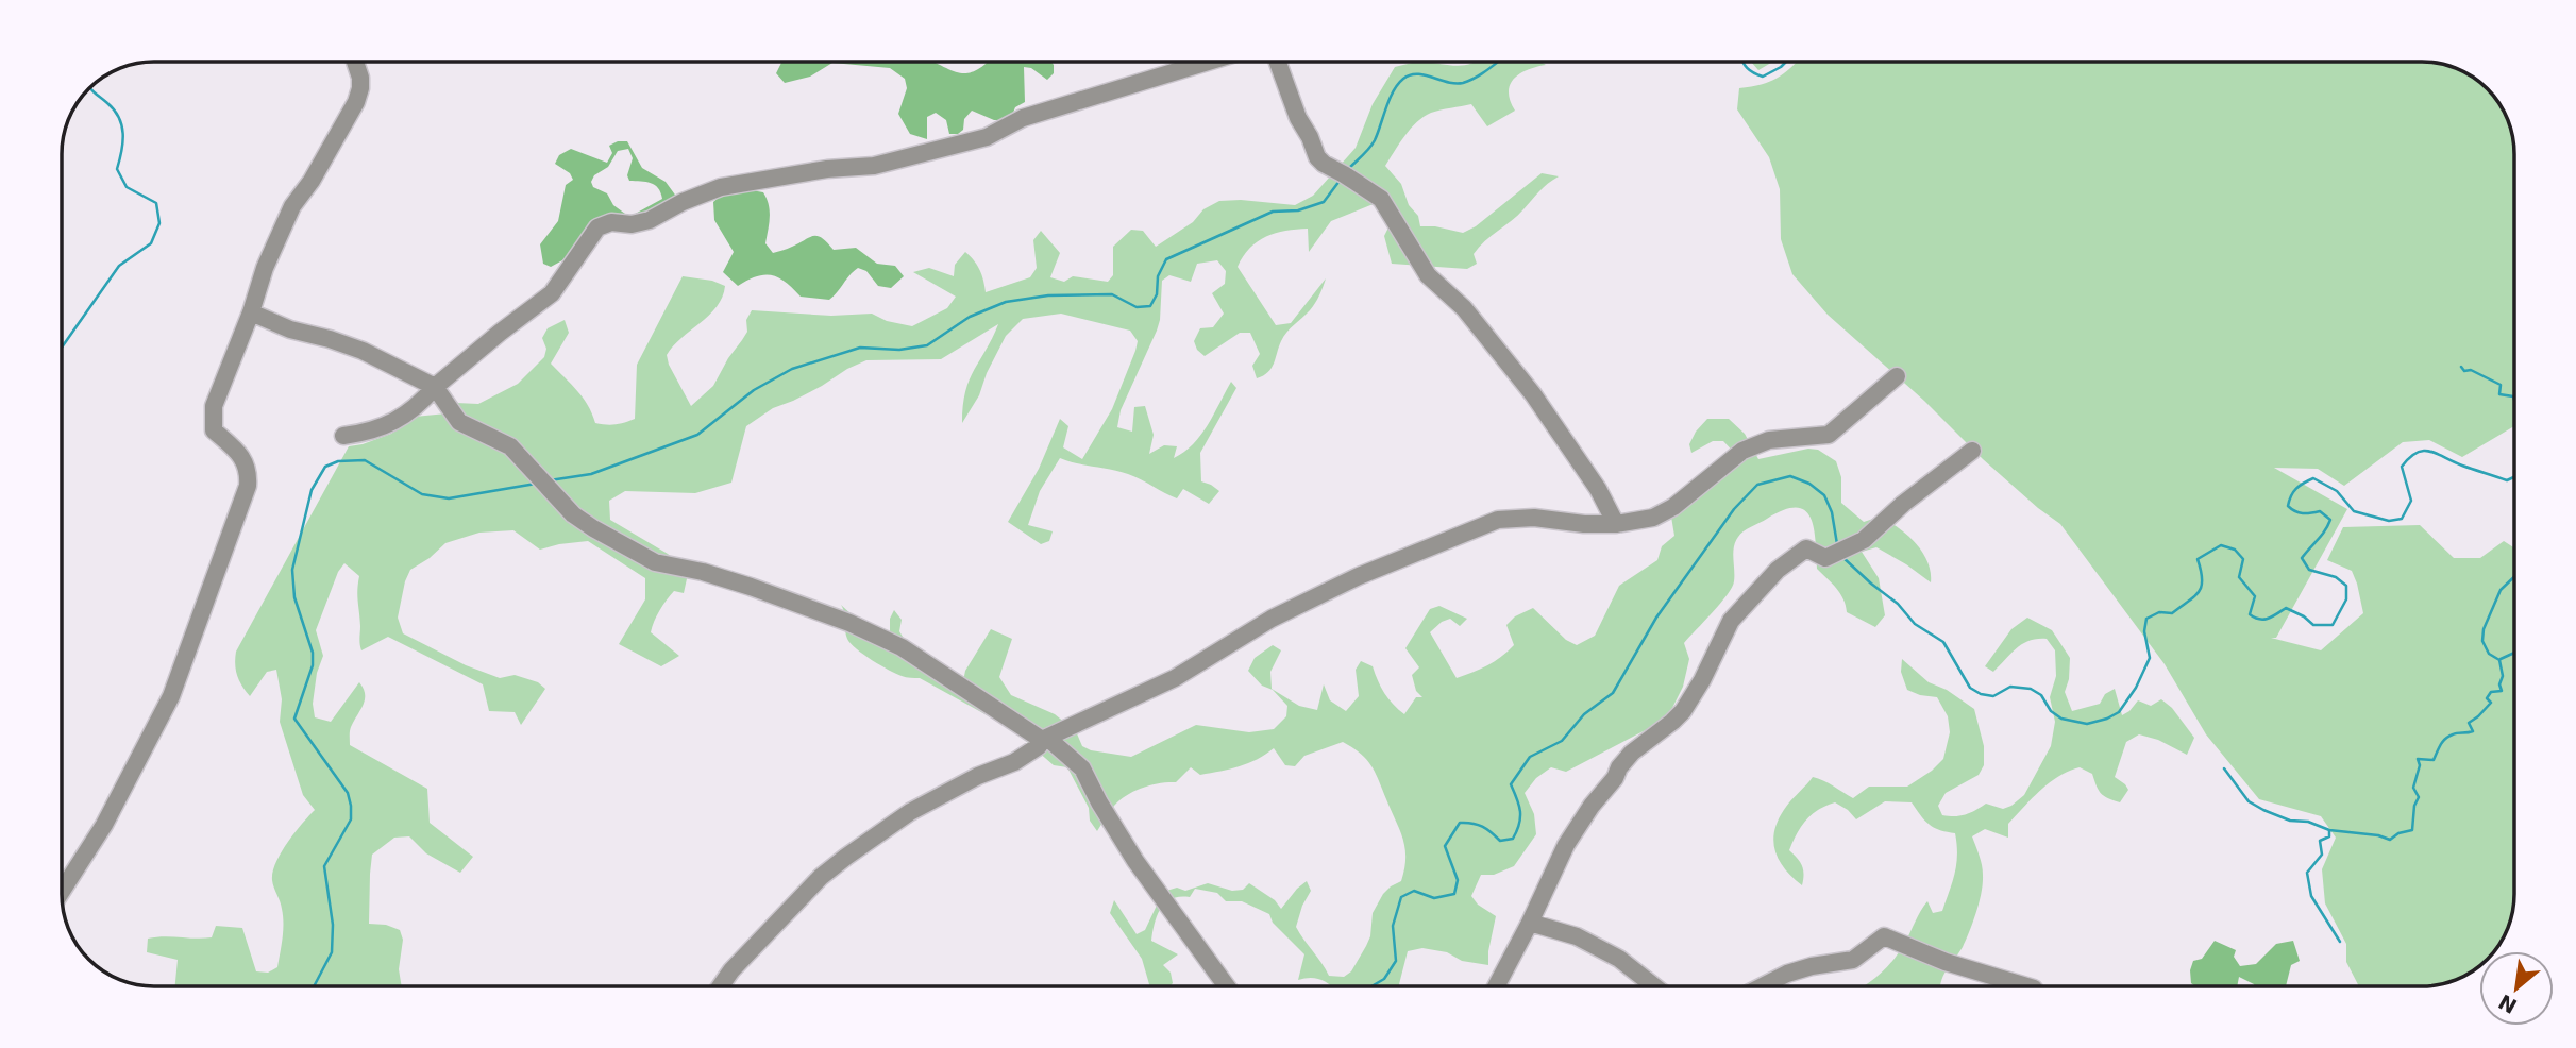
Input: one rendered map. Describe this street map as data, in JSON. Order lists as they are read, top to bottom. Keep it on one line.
{"north":"bottom left"}
